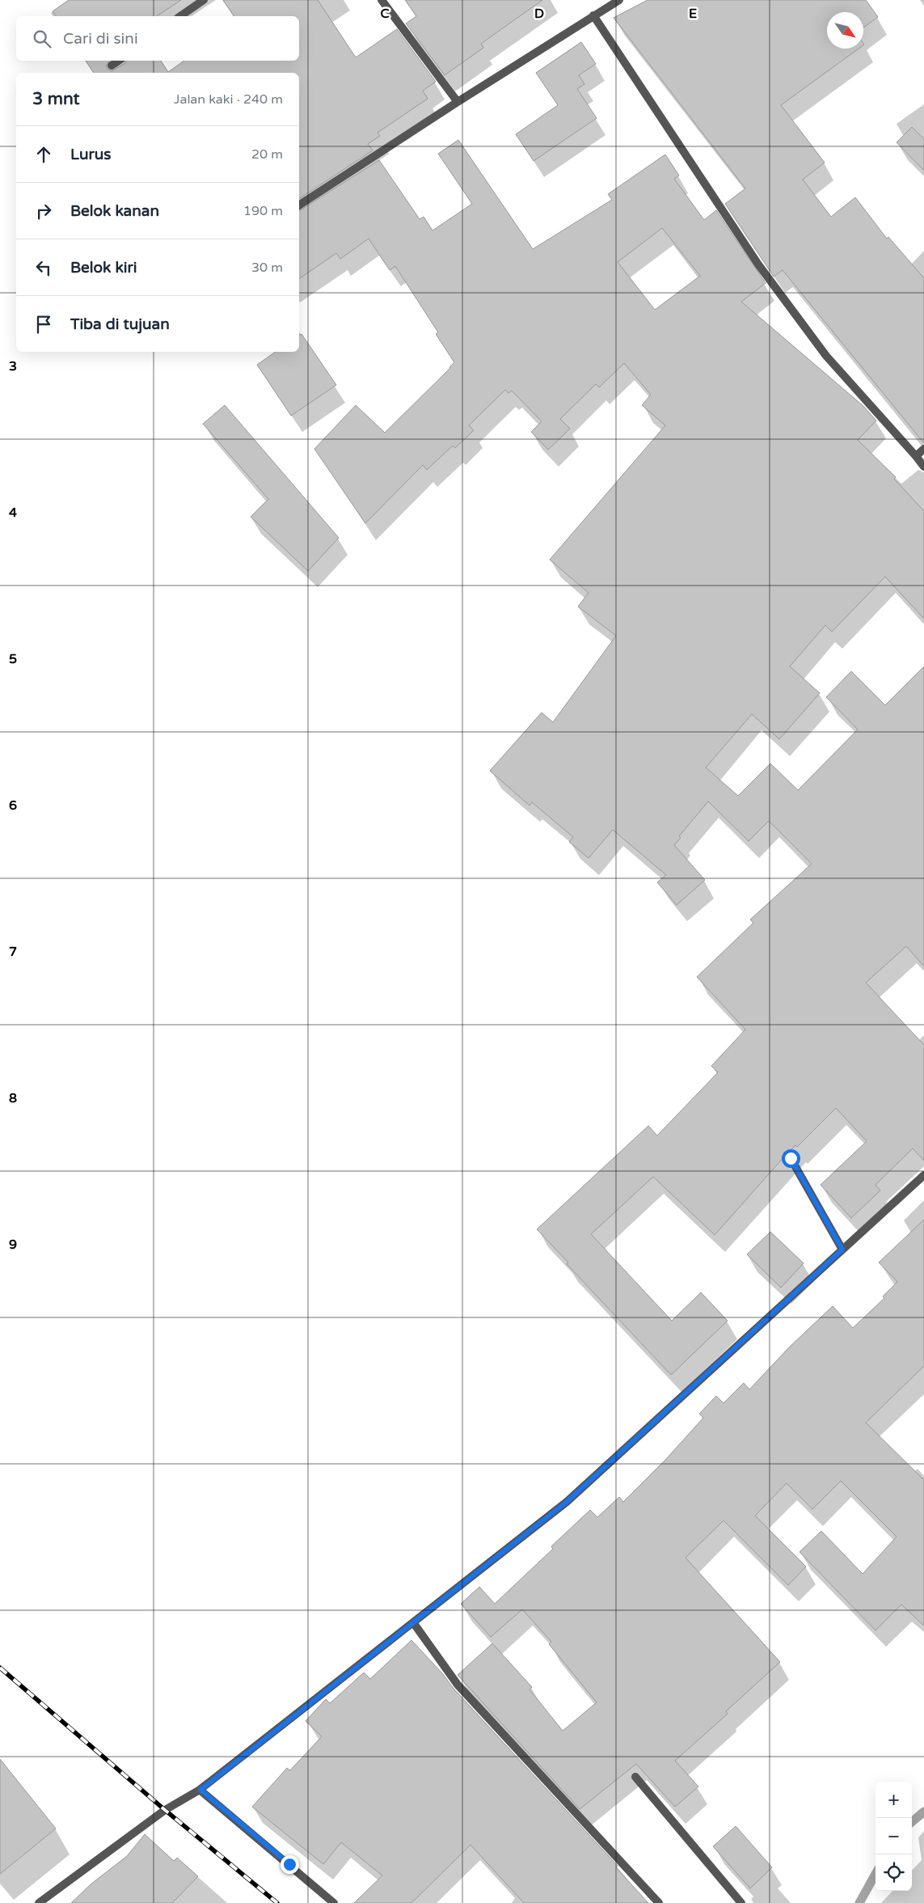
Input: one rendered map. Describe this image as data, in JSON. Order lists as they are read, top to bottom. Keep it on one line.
{"north":"bottom right","page":{"search":"Cari di sini","heading":["3 mnt","Jalan kaki · 240 m"],"list":[["Lurus","20 m"],["Belok kanan","190 m"],["Belok kiri","30 m"],"Tiba di tujuan"],"map_buttons":["+","−"]},"grid":{"columns":["C","D","E"],"rows":["3","4","5","6","7","8","9"]}}
